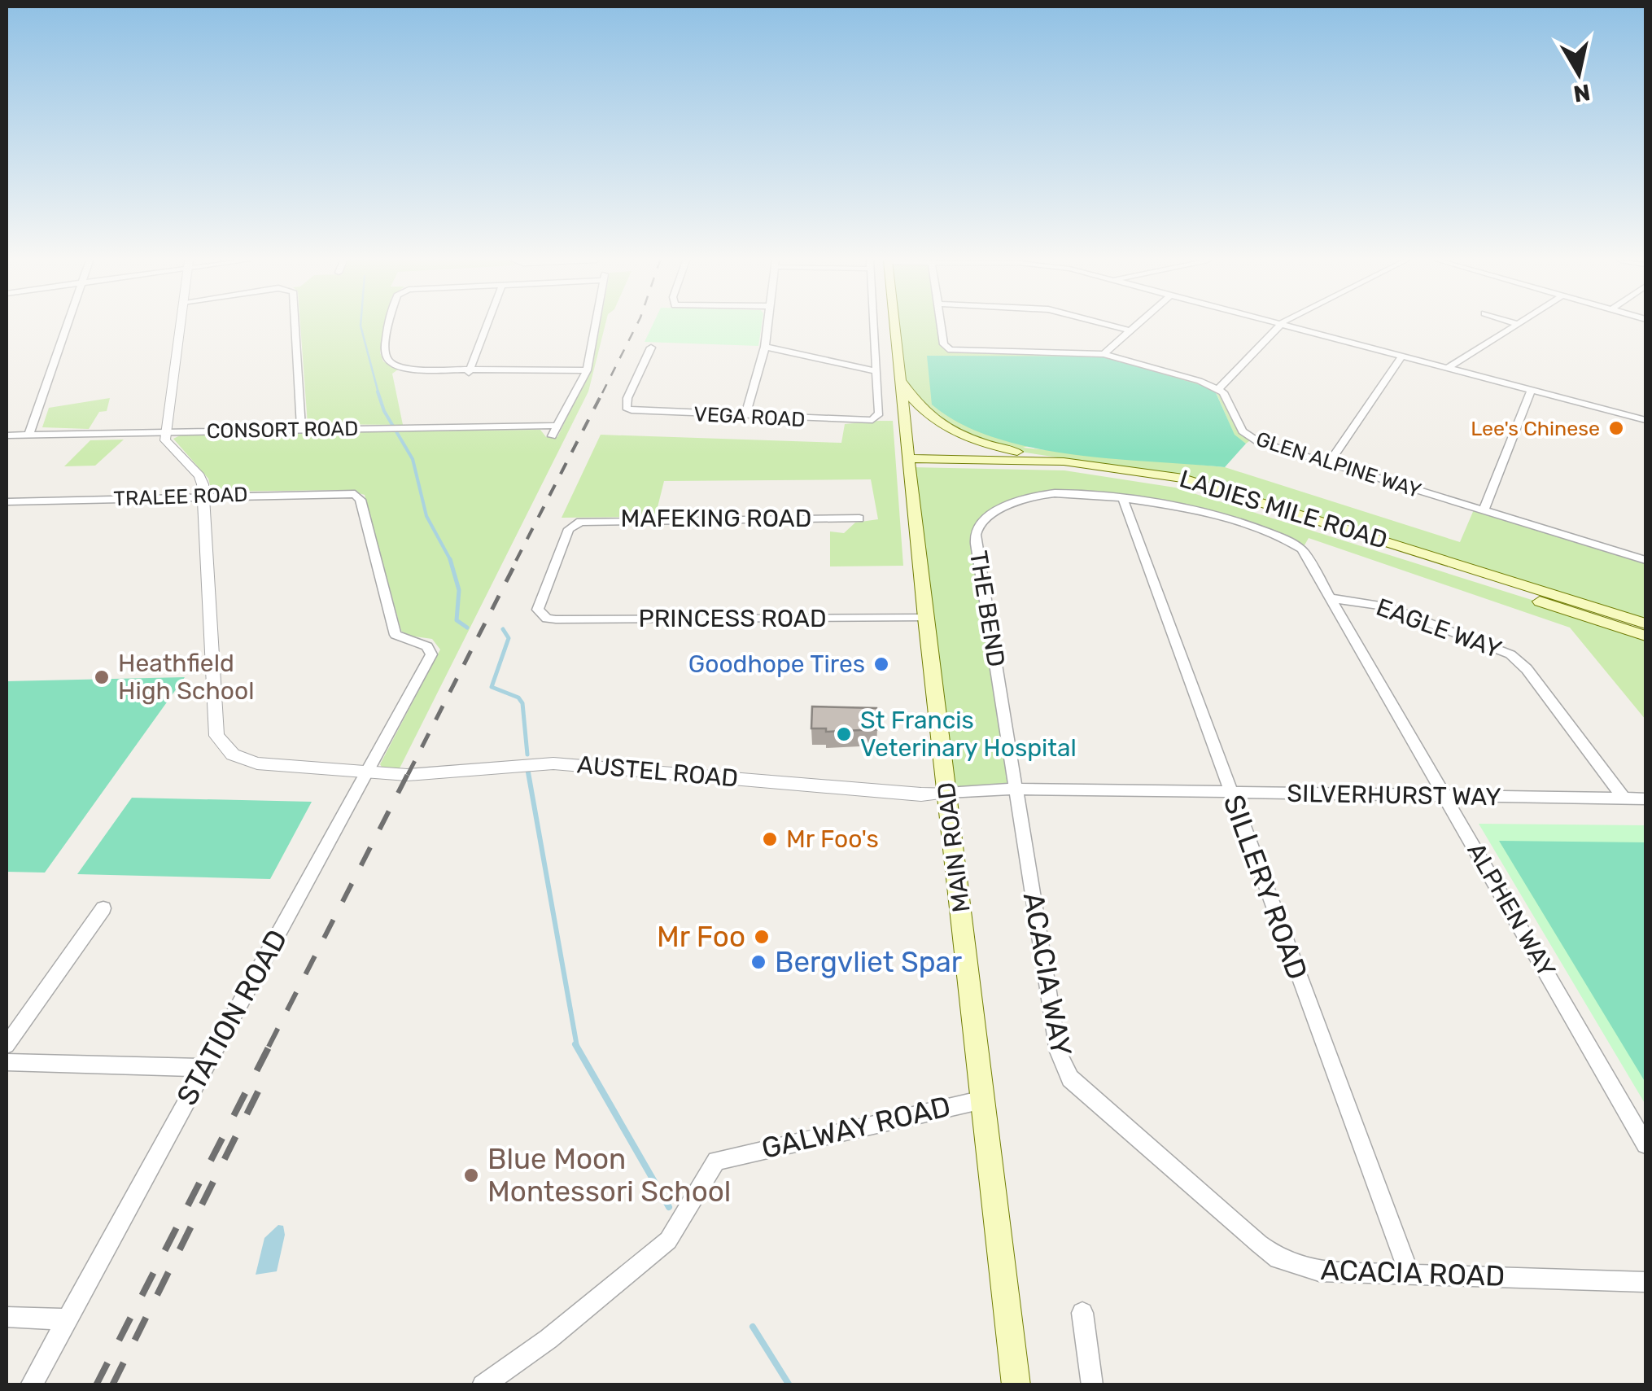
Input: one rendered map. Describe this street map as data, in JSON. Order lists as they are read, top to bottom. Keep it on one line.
{"streets":{"main road":["LADIES MILE ROAD","MAIN ROAD"],"street":["VEGA ROAD","CONSORT ROAD","GLEN ALPINE WAY","TRALEE ROAD","MAFEKING ROAD","THE BEND","PRINCESS ROAD","EAGLE WAY","AUSTEL ROAD","SILVERHURST WAY","SILLERY ROAD","ALPHEN WAY","ACACIA WAY","STATION ROAD","GALWAY ROAD","ACACIA ROAD"]},"crossings":[["TRALEE ROAD","AUSTEL ROAD"],["TRALEE ROAD","STATION ROAD"],["LADIES MILE ROAD","MAIN ROAD"],["MAFEKING ROAD","PRINCESS ROAD"],["THE BEND","SILVERHURST WAY"],["THE BEND","SILLERY ROAD"],["THE BEND","ALPHEN WAY"],["THE BEND","ACACIA WAY"],["PRINCESS ROAD","MAIN ROAD"],["EAGLE WAY","SILVERHURST WAY"],["EAGLE WAY","ALPHEN WAY"],["AUSTEL ROAD","SILVERHURST WAY"],["AUSTEL ROAD","MAIN ROAD"],["AUSTEL ROAD","STATION ROAD"],["SILVERHURST WAY","MAIN ROAD"],["SILVERHURST WAY","SILLERY ROAD"],["SILVERHURST WAY","ALPHEN WAY"],["SILVERHURST WAY","ACACIA WAY"],["MAIN ROAD","GALWAY ROAD"],["SILLERY ROAD","ACACIA ROAD"],["ACACIA WAY","ACACIA ROAD"]],"places":["Lee's Chinese","Goodhope Tires","Heathfield High School","St Francis Veterinary Hospital","Mr Foo's","Mr Foo","Bergvliet Spar","Blue Moon Montessori School"],"north":"bottom"}
